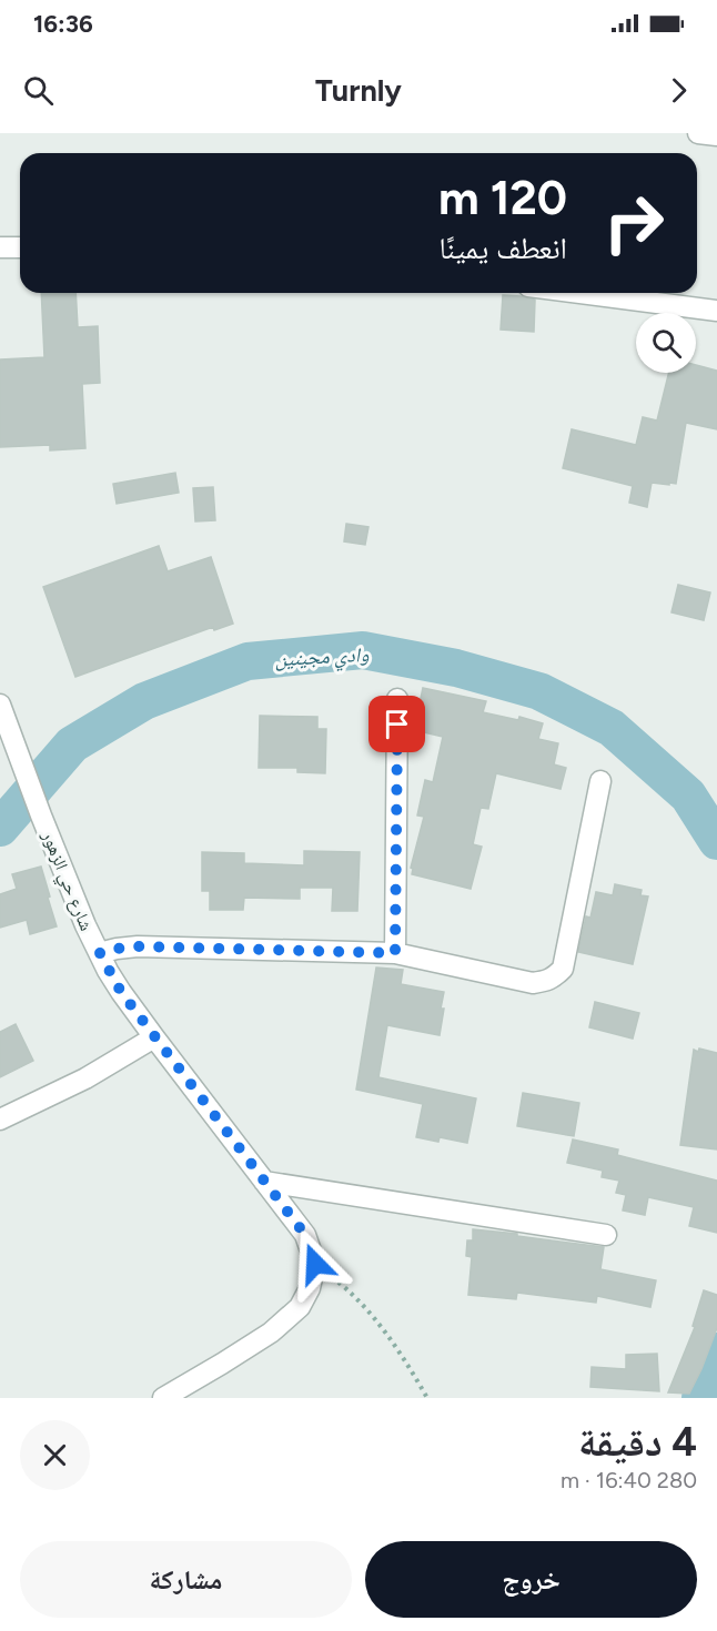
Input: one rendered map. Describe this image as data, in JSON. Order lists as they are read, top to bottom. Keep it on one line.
{"streets":{"street":["شارع حي الزهور"]},"water":["وادي مجينين"],"page":{"status":"16:36","header":"Turnly","turn":["120 m","انعطف يمينًا"],"heading":["4 دقيقة","280 m · 16:40"],"buttons":["خروج","مشاركة"]}}
